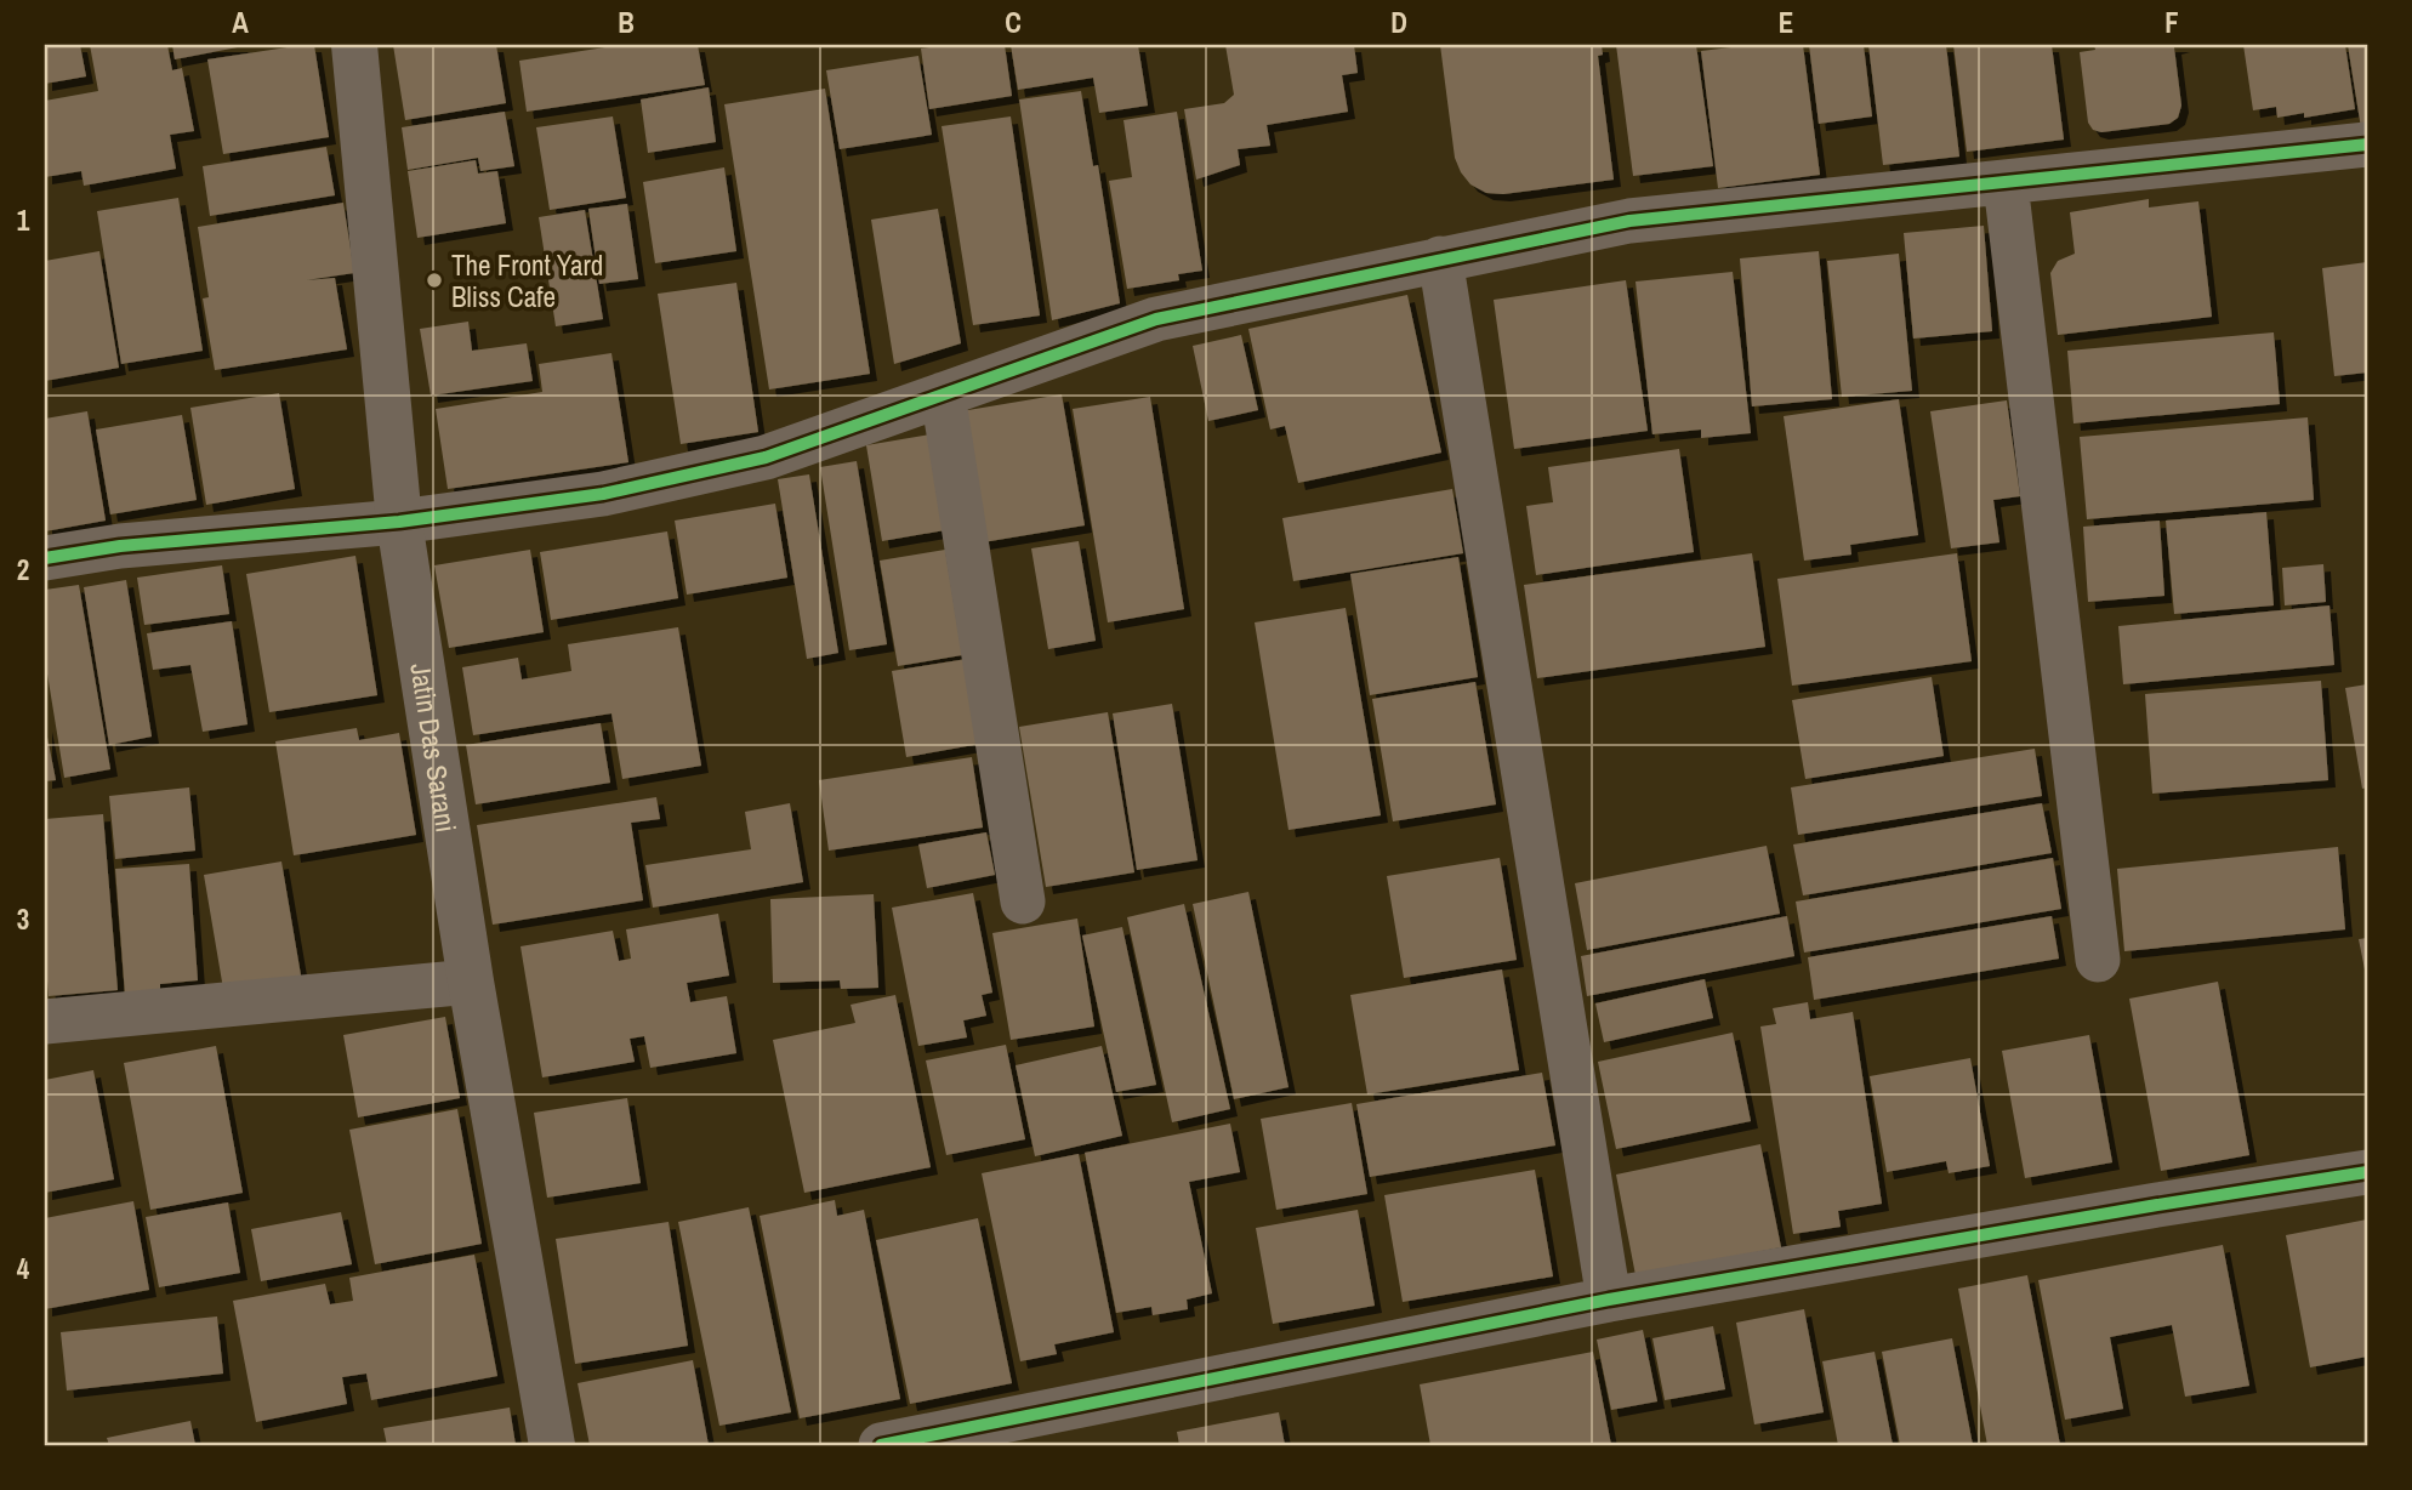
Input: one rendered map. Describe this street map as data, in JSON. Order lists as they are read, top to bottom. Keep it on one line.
{"streets":{"street":["Jatin Das Sarani"]},"places":["The Front Yard Bliss Cafe"],"grid":{"columns":["A","B","C","D","E","F"],"rows":["1","2","3","4"]}}
